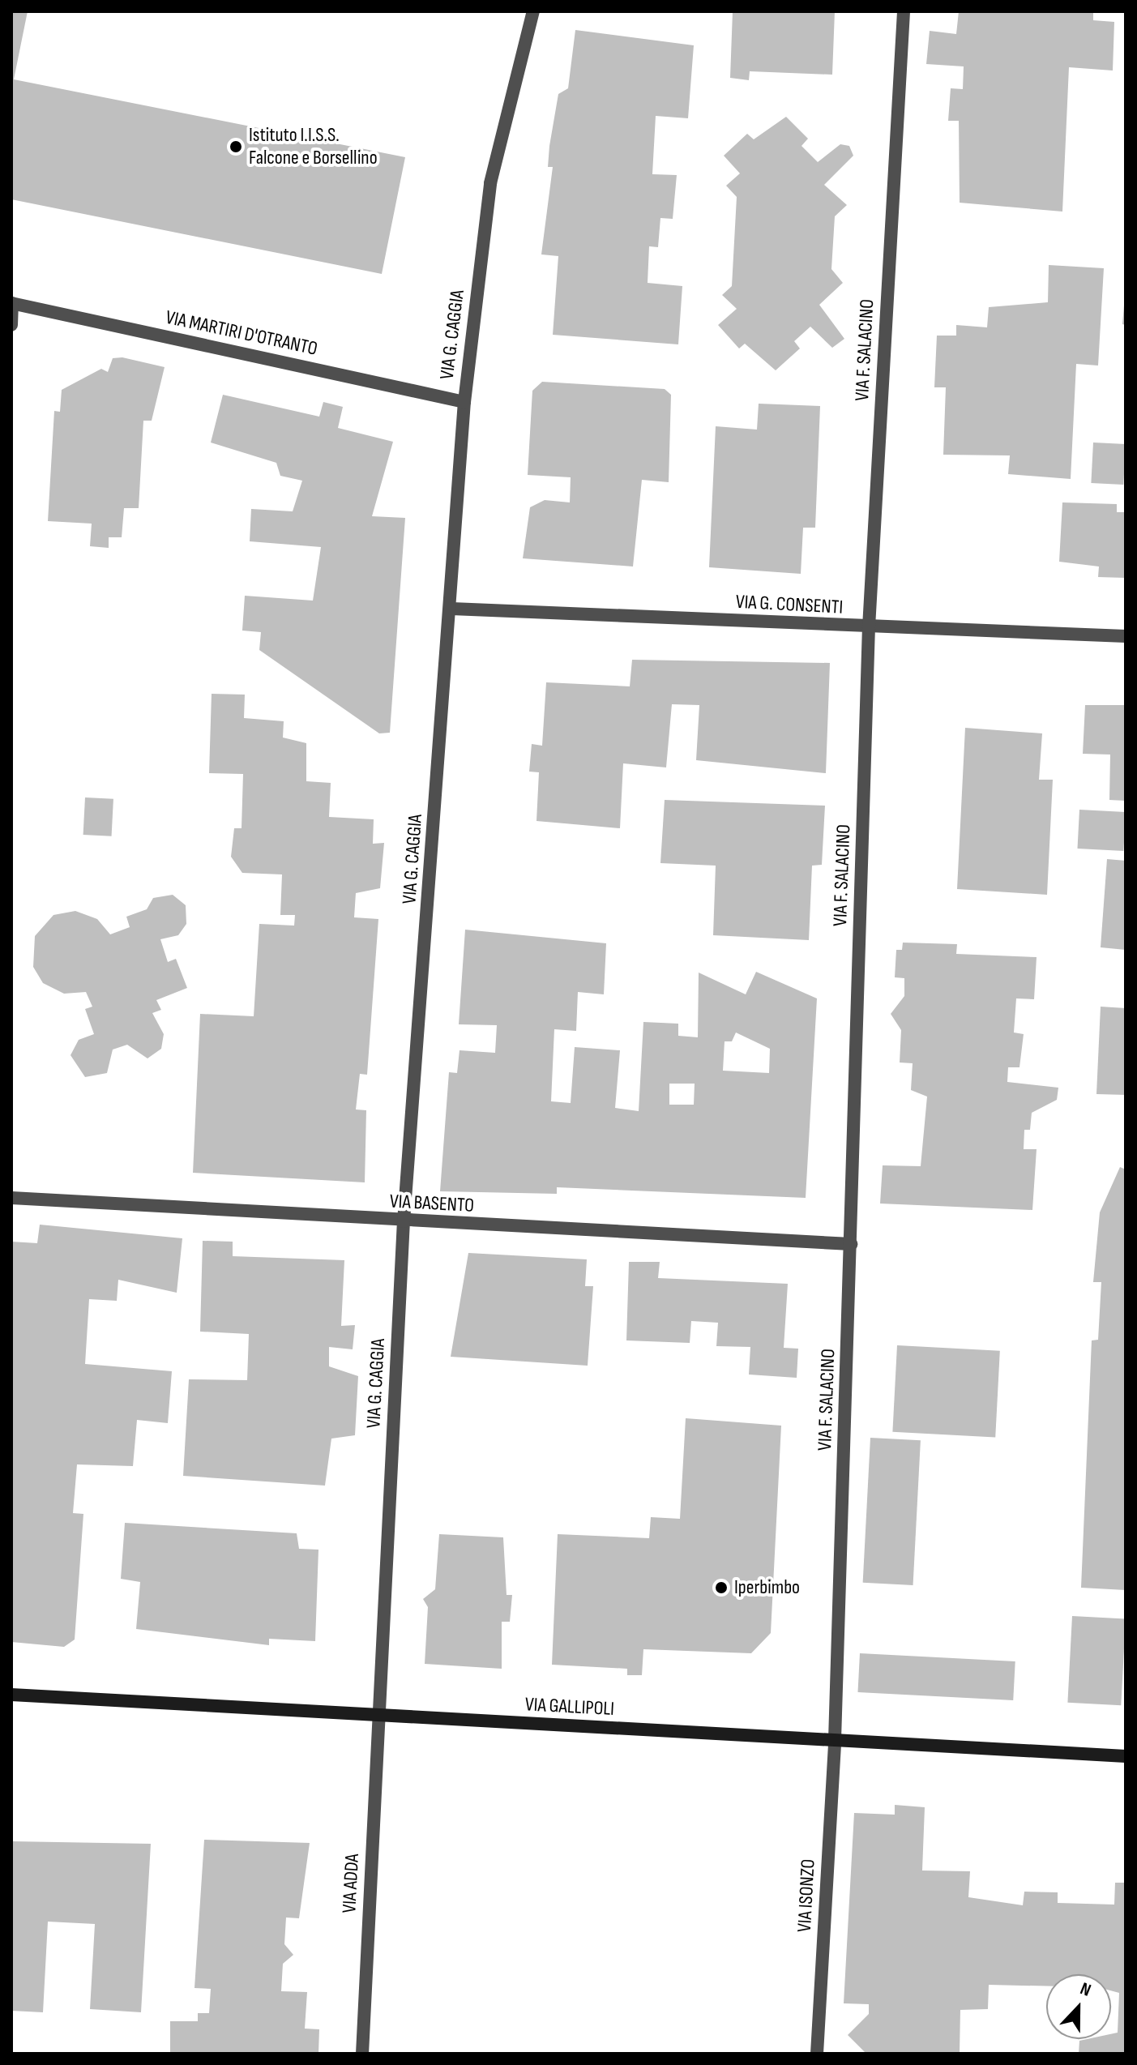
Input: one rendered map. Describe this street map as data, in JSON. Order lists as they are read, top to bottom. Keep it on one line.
{"streets":{"main road":["VIA GALLIPOLI"],"street":["VIA MARTIRI D'OTRANTO","VIA G. CAGGIA","VIA F. SALACINO","VIA G. CONSENTI","VIA BASENTO","VIA ADDA","VIA ISONZO"]},"crossings":[["VIA MARTIRI D'OTRANTO","VIA G. CAGGIA"],["VIA G. CAGGIA","VIA G. CONSENTI"],["VIA G. CAGGIA","VIA BASENTO"],["VIA G. CAGGIA","VIA GALLIPOLI"],["VIA G. CAGGIA","VIA ADDA"],["VIA F. SALACINO","VIA G. CONSENTI"],["VIA F. SALACINO","VIA BASENTO"],["VIA F. SALACINO","VIA GALLIPOLI"],["VIA F. SALACINO","VIA ISONZO"],["VIA GALLIPOLI","VIA ADDA"],["VIA GALLIPOLI","VIA ISONZO"]],"places":["Istituto I.I.S.S. Falcone e Borsellino","Iperbimbo"],"north":"top"}
